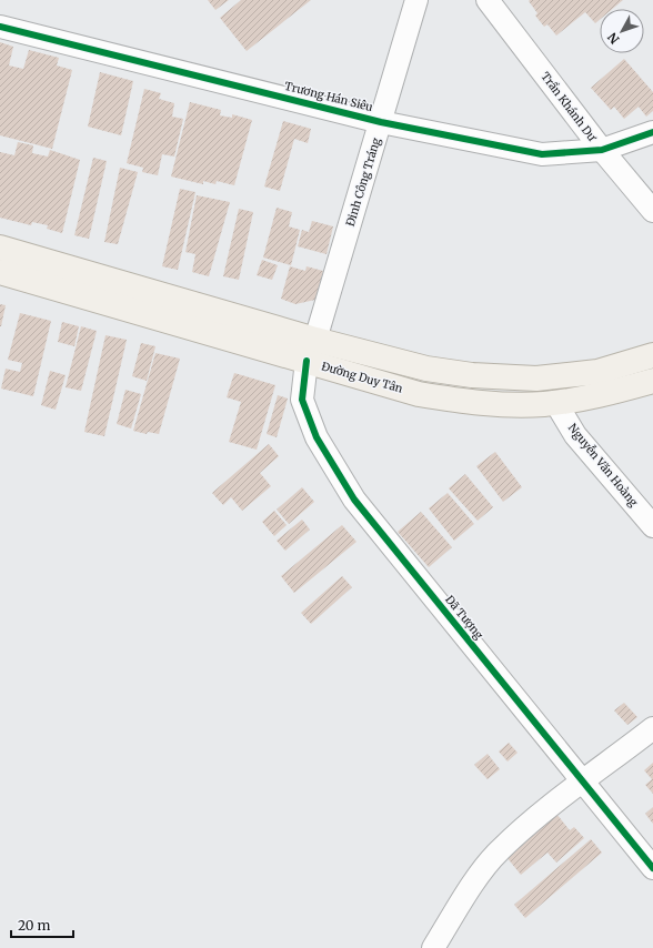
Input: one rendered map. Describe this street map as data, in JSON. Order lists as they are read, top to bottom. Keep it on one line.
{"streets":{"main road":["Đường Duy Tân"],"street":["Trương Hán Siêu","Trần Khánh Dư","Đinh Công Tráng","Nguyễn Văn Hoàng","Dã Tượng"]},"crossings":[["Trương Hán Siêu","Trần Khánh Dư"],["Trương Hán Siêu","Đinh Công Tráng"],["Đường Duy Tân","Nguyễn Văn Hoàng"],["Đường Duy Tân","Dã Tượng"]],"scale_bar":"20 m","north":"bottom left"}
